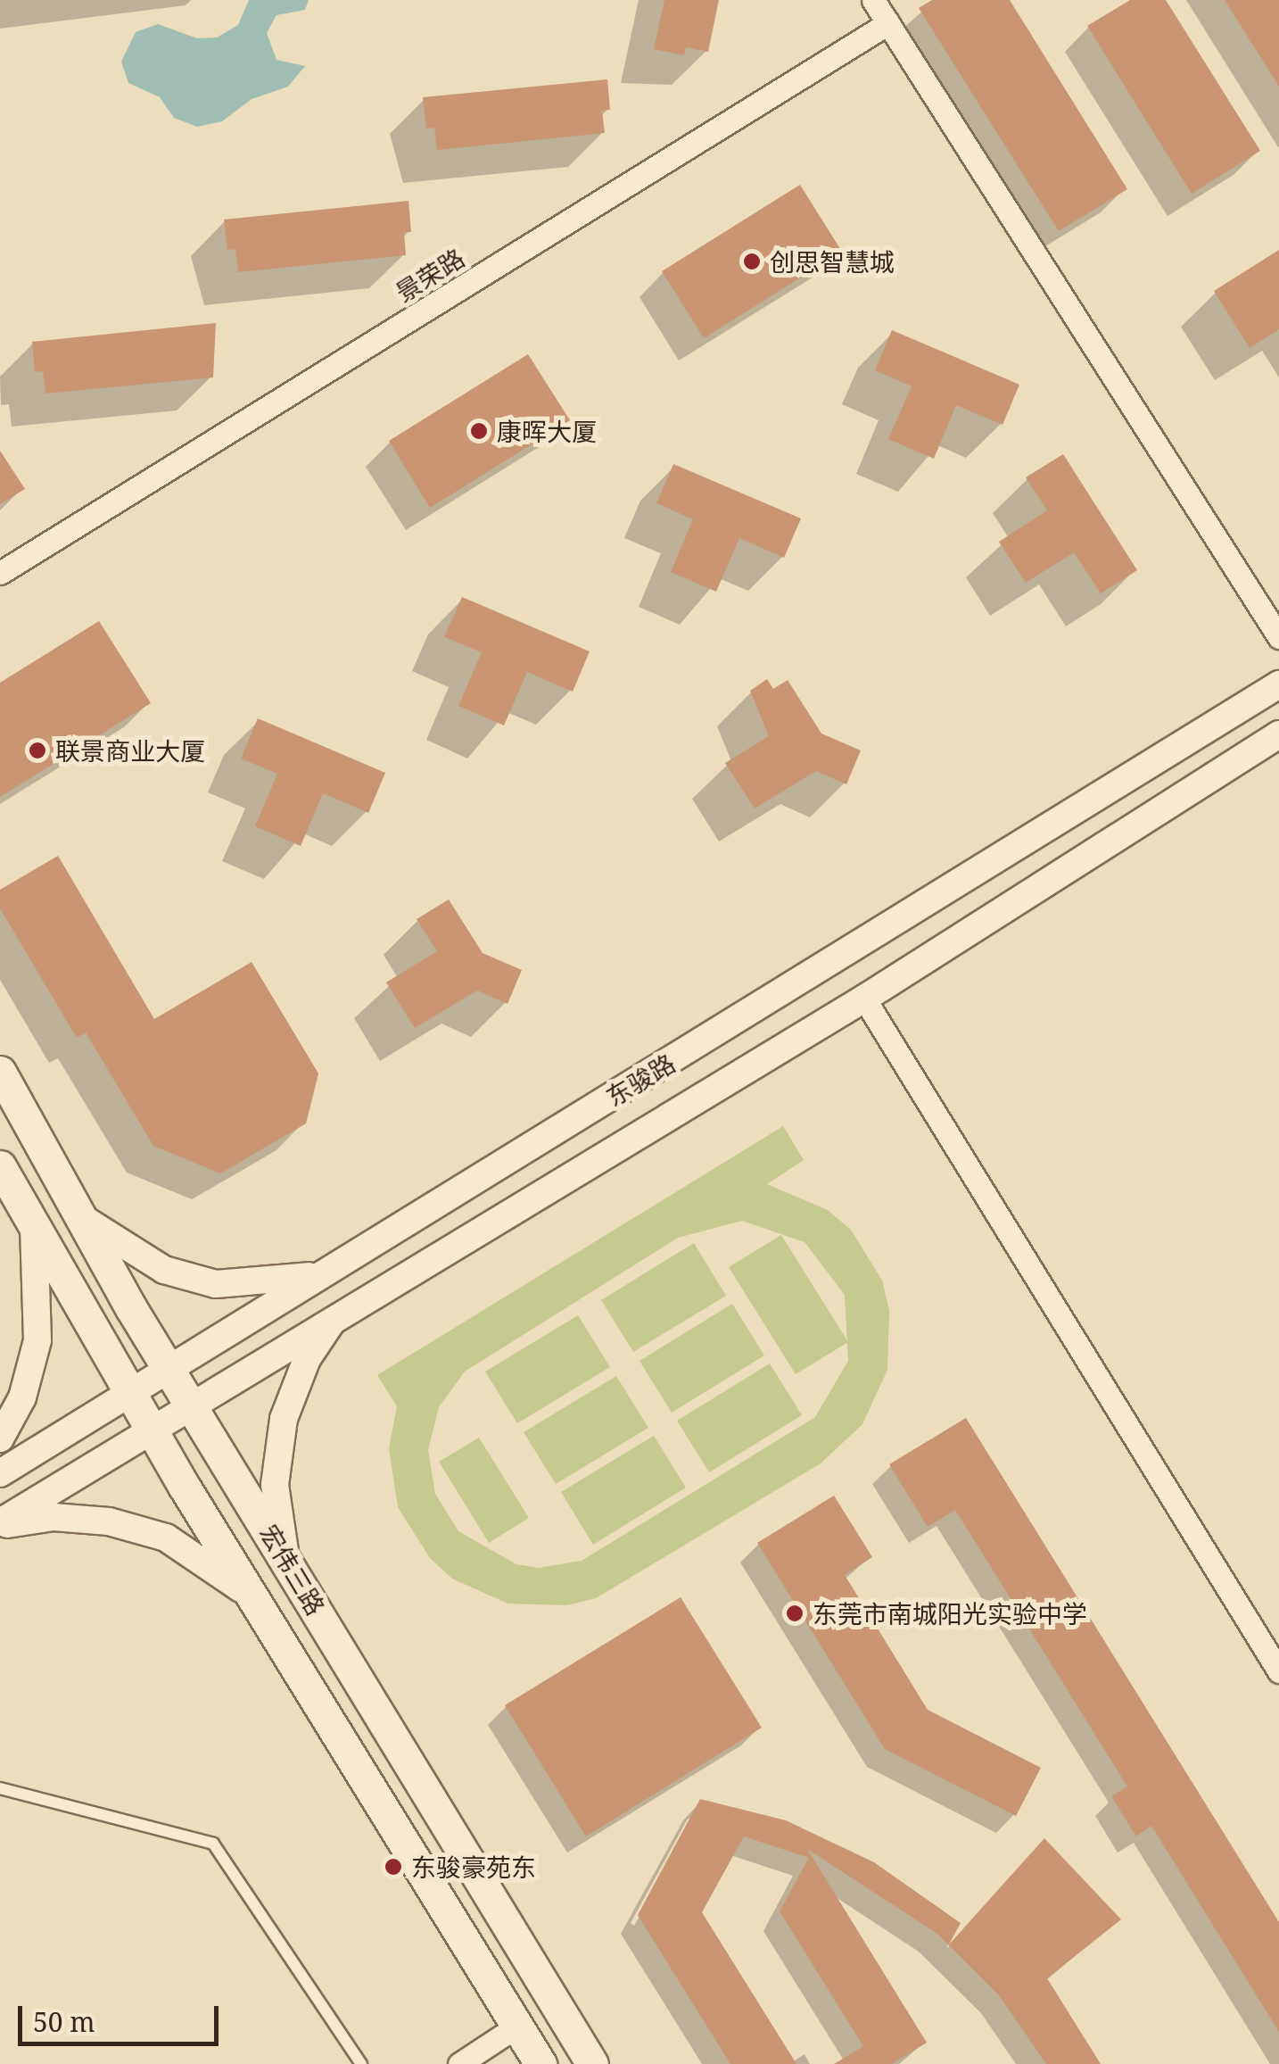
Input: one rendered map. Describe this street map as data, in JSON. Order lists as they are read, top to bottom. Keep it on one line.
{"streets":{"main road":["宏伟三路"],"street":["景荣路","东骏路"]},"crossings":[["东骏路","宏伟三路"]],"places":["创思智慧城","康晖大厦","联景商业大厦","东莞市南城阳光实验中学","东骏豪苑东"],"scale_bar":"50 m"}
